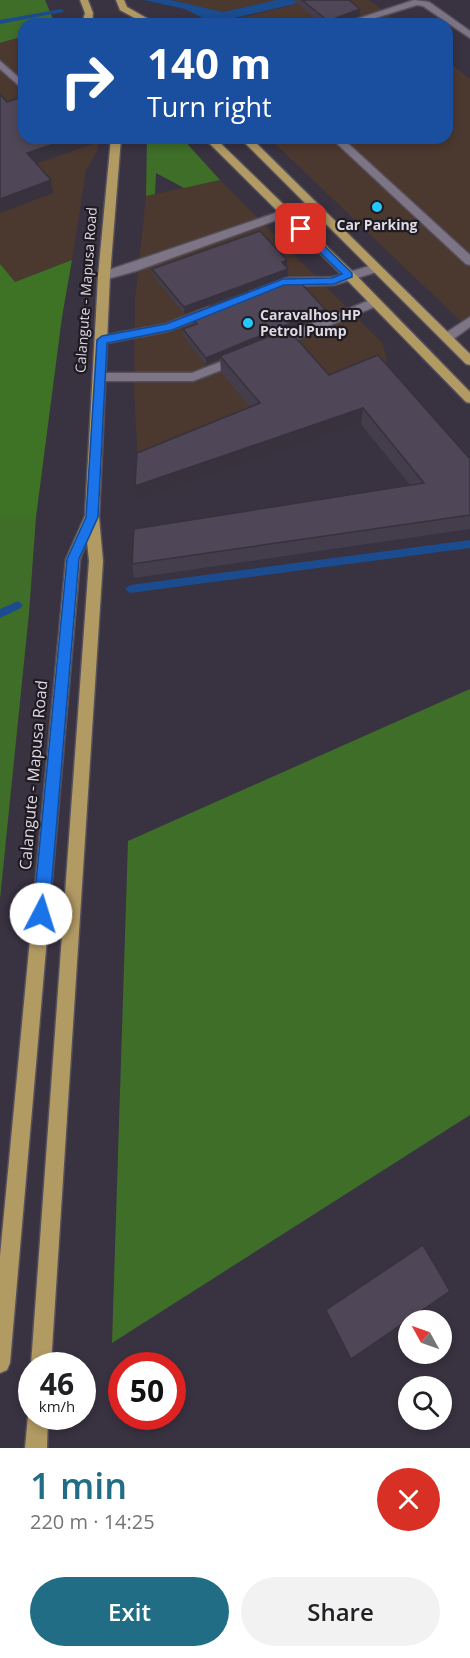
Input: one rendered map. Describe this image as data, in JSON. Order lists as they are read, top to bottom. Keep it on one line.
{"streets":{"main road":["Calangute - Mapusa Road"]},"places":["Car Parking","Caravalhos HP Petrol Pump"],"north":"top left","page":{"turn":["140 m","Turn right"],"speed":"46 km/h","limit":"50","heading":["1 min","220 m · 14:25"],"buttons":["Exit","Share"]}}
